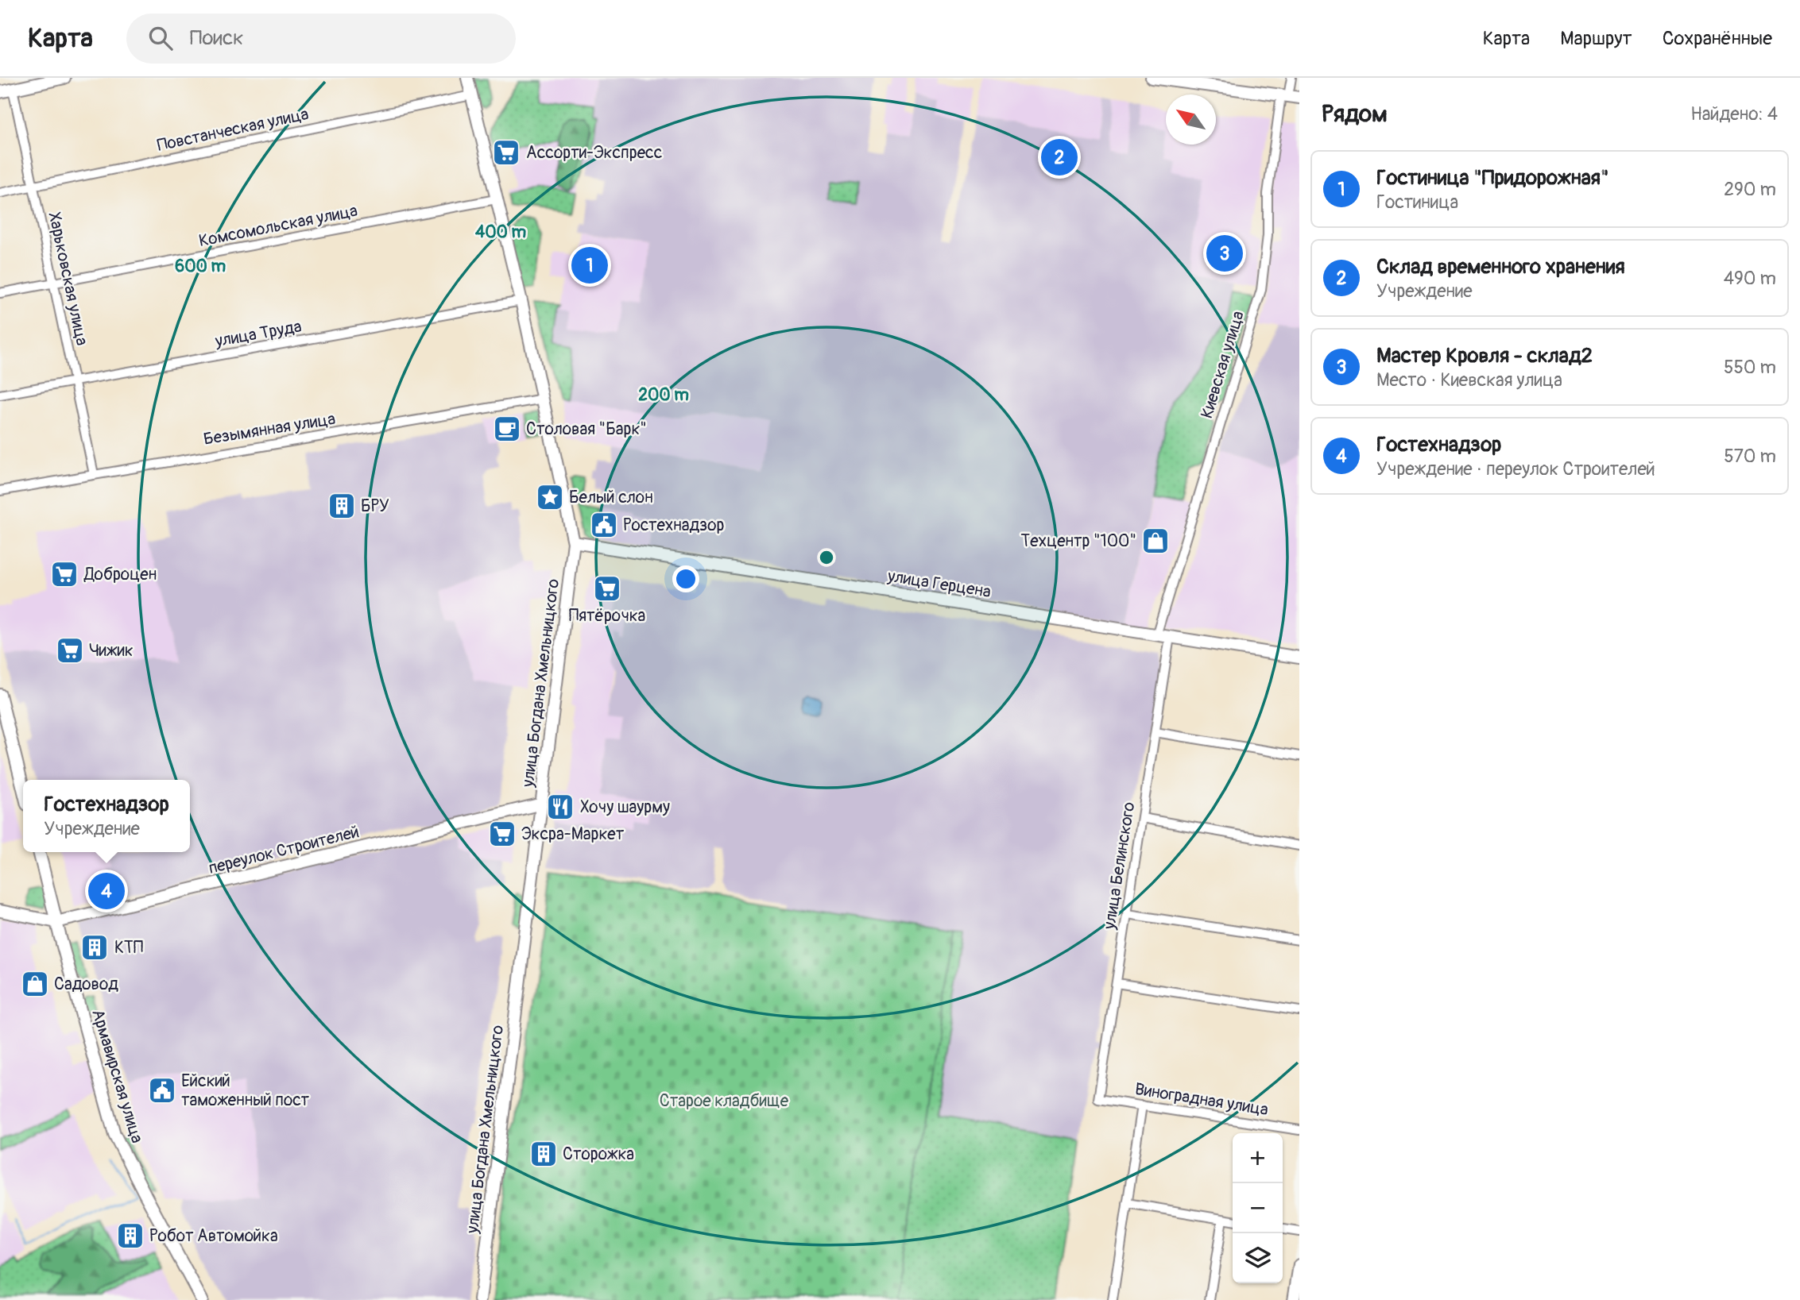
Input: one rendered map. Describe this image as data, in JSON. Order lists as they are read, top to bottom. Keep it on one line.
{"streets":{"street":["Повстанческая улица","Комсомольская улица","Харьковская улица","улица Труда","Киевская улица","Безымянная улица","улица Герцена","улица Богдана Хмельницкого","переулок Строителей","улица Белинского","Армавирская улица","Виноградная улица"]},"crossings":[["Повстанческая улица","Харьковская улица"],["Повстанческая улица","улица Богдана Хмельницкого"],["Комсомольская улица","Харьковская улица"],["Комсомольская улица","улица Богдана Хмельницкого"],["Харьковская улица","улица Труда"],["Харьковская улица","Безымянная улица"],["улица Труда","улица Богдана Хмельницкого"],["Киевская улица","улица Герцена"],["Безымянная улица","улица Богдана Хмельницкого"],["улица Герцена","улица Богдана Хмельницкого"],["улица Герцена","улица Белинского"],["улица Богдана Хмельницкого","переулок Строителей"],["переулок Строителей","Армавирская улица"],["улица Белинского","Виноградная улица"]],"parks":["Старое кладбище"],"places":{"supermarket":["Ассорти-Экспресс","Доброцен","Пятёрочка","Чижик","Эксра-Маркет"],"cafe":["Столовая \"Барк\""],"place":["Белый слон"],"building":["БРУ","КТП","Сторожка","Робот Автомойка"],"public building":["Ростехнадзор","Ейский таможенный пост"],"shop":["Техцентр \"100\"","Садовод"],"restaurant":["Хочу шаурму"]},"north":"top left","page":{"header":"Карта","search":"Поиск","nav":["Карта","Маршрут","Сохранённые"],"heading":["Рядом","Найдено: 4"],"pins":["2","3","1","4"],"list":[{"mark":"1","name":"Гостиница \"Придорожная\"","note":"Гостиница","value":"290 m"},{"mark":"2","name":"Склад временного хранения","note":"Учреждение","value":"490 m"},{"mark":"3","name":"Мастер Кровля - склад2","note":"Место · Киевская улица","value":"550 m"},{"mark":"4","name":"Гостехнадзор","note":"Учреждение · переулок Строителей","value":"570 m"}],"popup":["Гостехнадзор","Учреждение"],"map_buttons":["+","−"]},"rings":["400 m","600 m","200 m"]}
